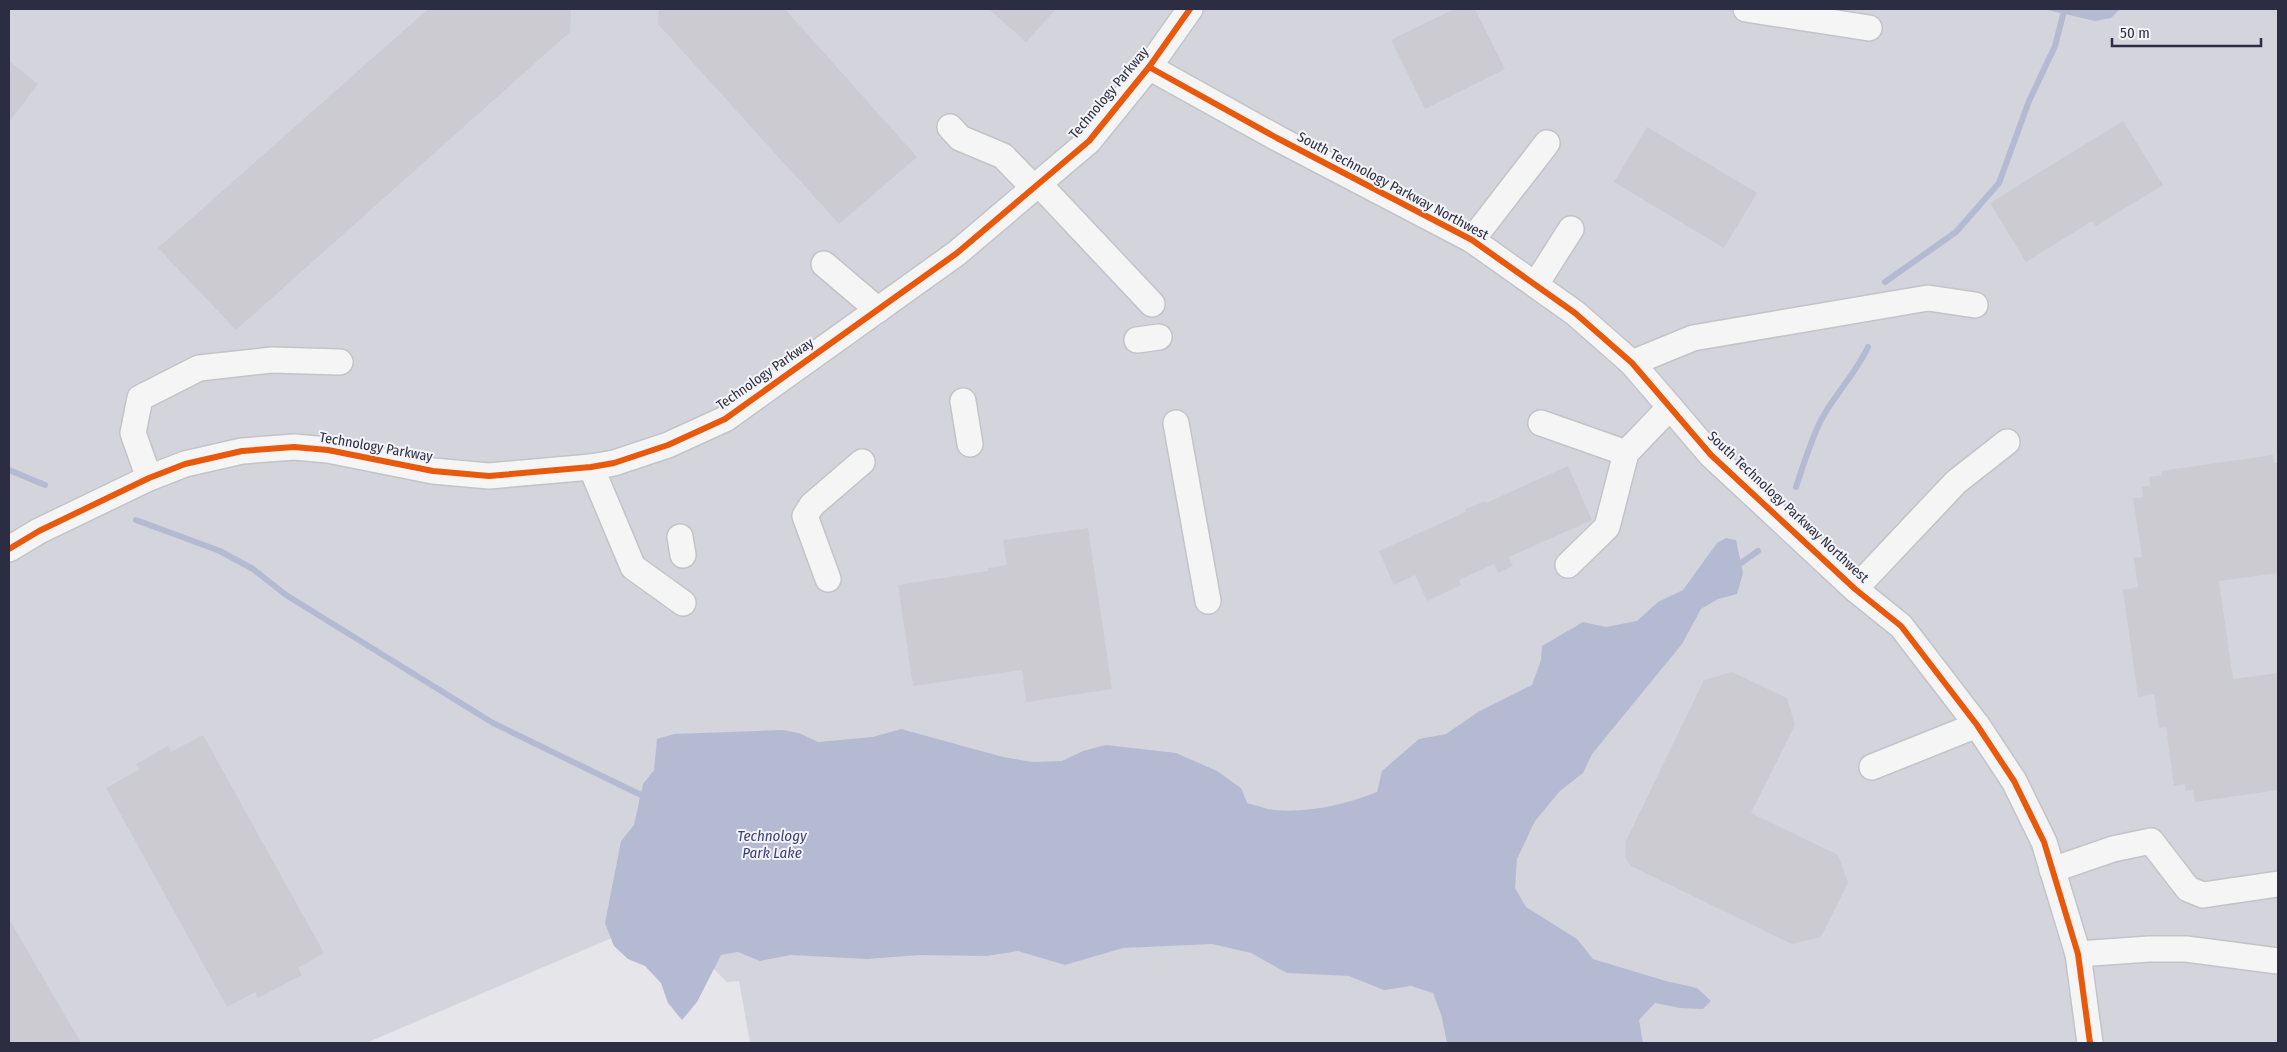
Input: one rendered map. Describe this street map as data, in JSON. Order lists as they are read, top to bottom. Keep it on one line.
{"streets":{"street":["Technology Parkway","South Technology Parkway Northwest"]},"crossings":[["Technology Parkway","South Technology Parkway Northwest"]],"water":["Technology Park Lake"],"scale_bar":"50 m"}
